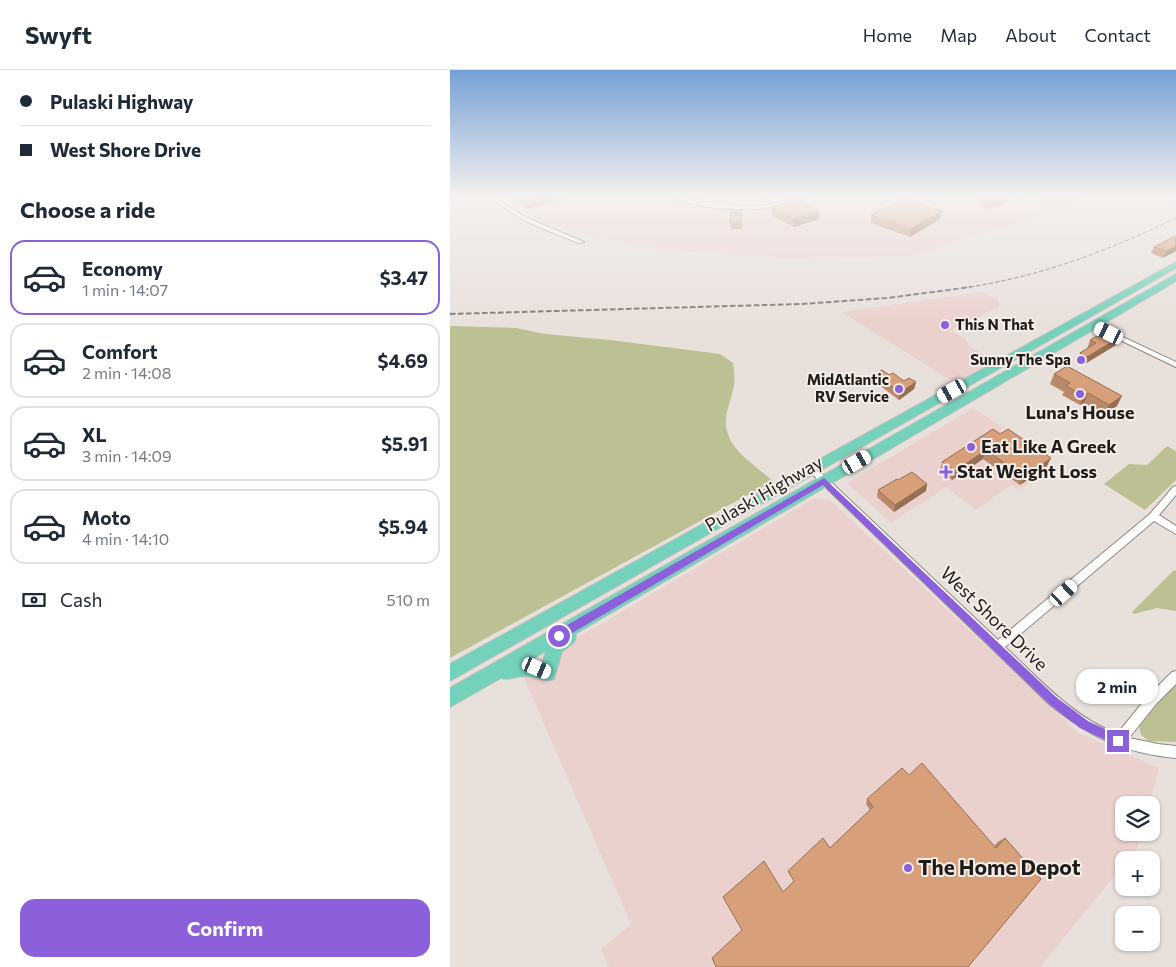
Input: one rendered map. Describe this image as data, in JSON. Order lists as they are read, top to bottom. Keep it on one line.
{"streets":{"highway":["Pulaski Highway"],"street":["West Shore Drive"]},"crossings":[["Pulaski Highway","West Shore Drive"]],"places":{"other":["This N That","Sunny The Spa","MidAtlantic RV Service","Luna's House","Eat Like A Greek","The Home Depot"],"health":["Stat Weight Loss"]},"page":{"header":"Swyft","nav":["Home","Map","About","Contact"],"banner":["Pulaski Highway","West Shore Drive"],"heading":"Choose a ride","list":[{"name":"Economy","note":"1 min · 14:07","value":"$3.47"},{"name":"Comfort","note":"2 min · 14:08","value":"$4.69"},{"name":"XL","note":"3 min · 14:09","value":"$5.91"},{"name":"Moto","note":"4 min · 14:10","value":"$5.94"}],"pay":["Cash","510 m"],"bubble":"2 min","map_buttons":["+","−"],"buttons":"Confirm"}}
